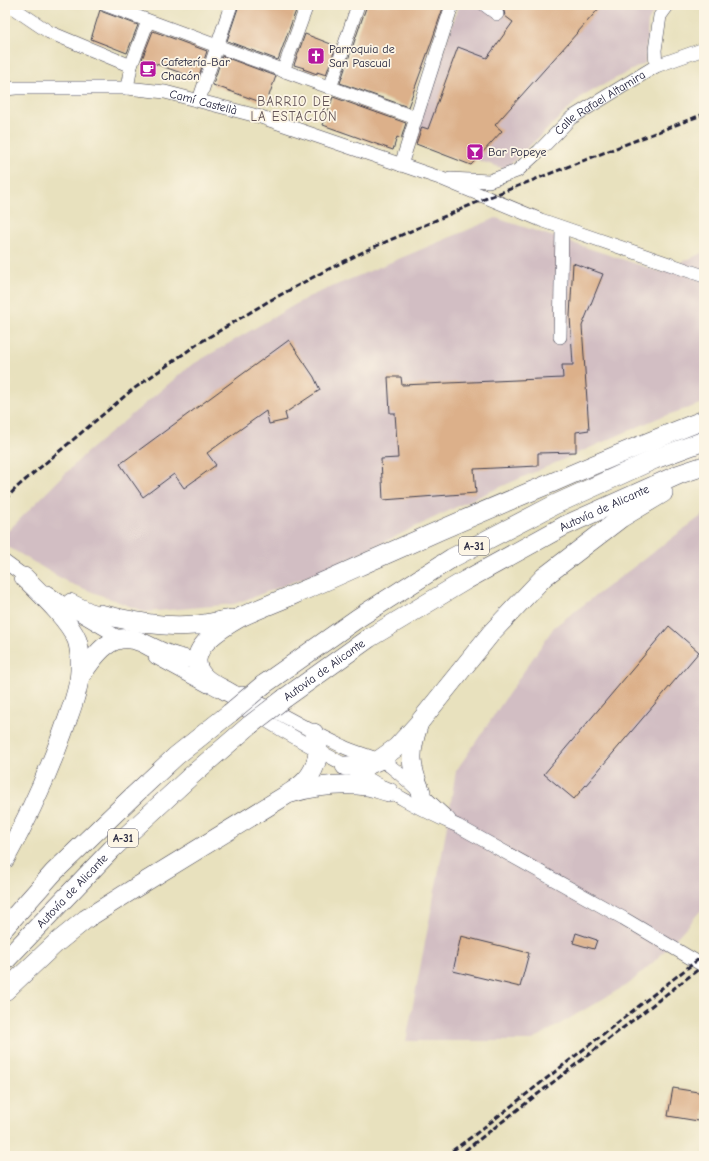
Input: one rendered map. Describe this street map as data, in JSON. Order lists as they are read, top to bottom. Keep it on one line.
{"streets":{"highway":["Autovía de Alicante","A-31"],"street":["Camí Castellà","Calle Rafael Altamira"]},"crossings":[["Camí Castellà","Calle Rafael Altamira"]],"districts":["BARRIO DE LA ESTACIÓN"],"places":{"church":["Parroquia de San Pascual"],"cafe":["Cafetería-Bar Chacón"],"bar":["Bar Popeye"]}}
